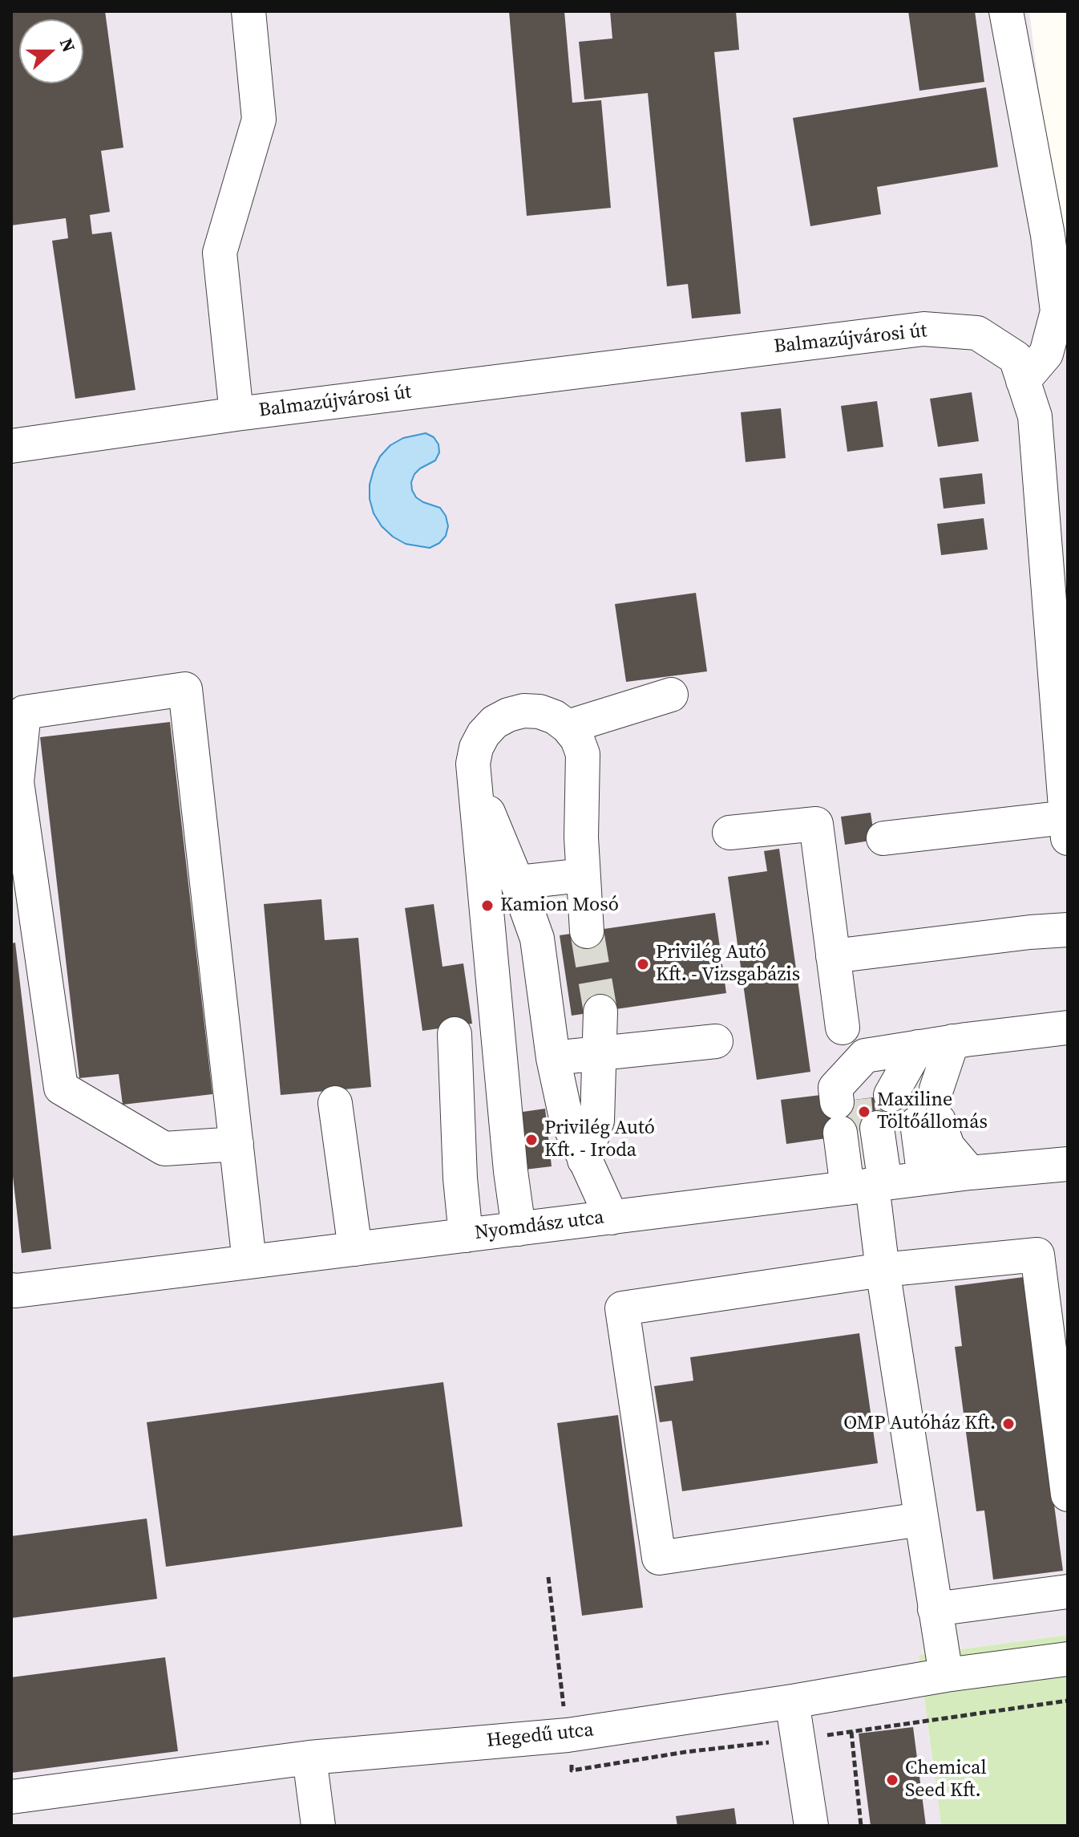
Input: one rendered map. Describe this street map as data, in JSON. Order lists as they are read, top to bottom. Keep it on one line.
{"streets":{"street":["Balmazújvárosi út","Nyomdász utca","Hegedű utca"]},"places":["Kamion Mosó","Privilég Autó Kft. - Vizsgabázis","Maxiline Töltőállomás","Privilég Autó Kft. - Iroda","OMP Autóház Kft.","Chemical Seed Kft."],"north":"right"}
